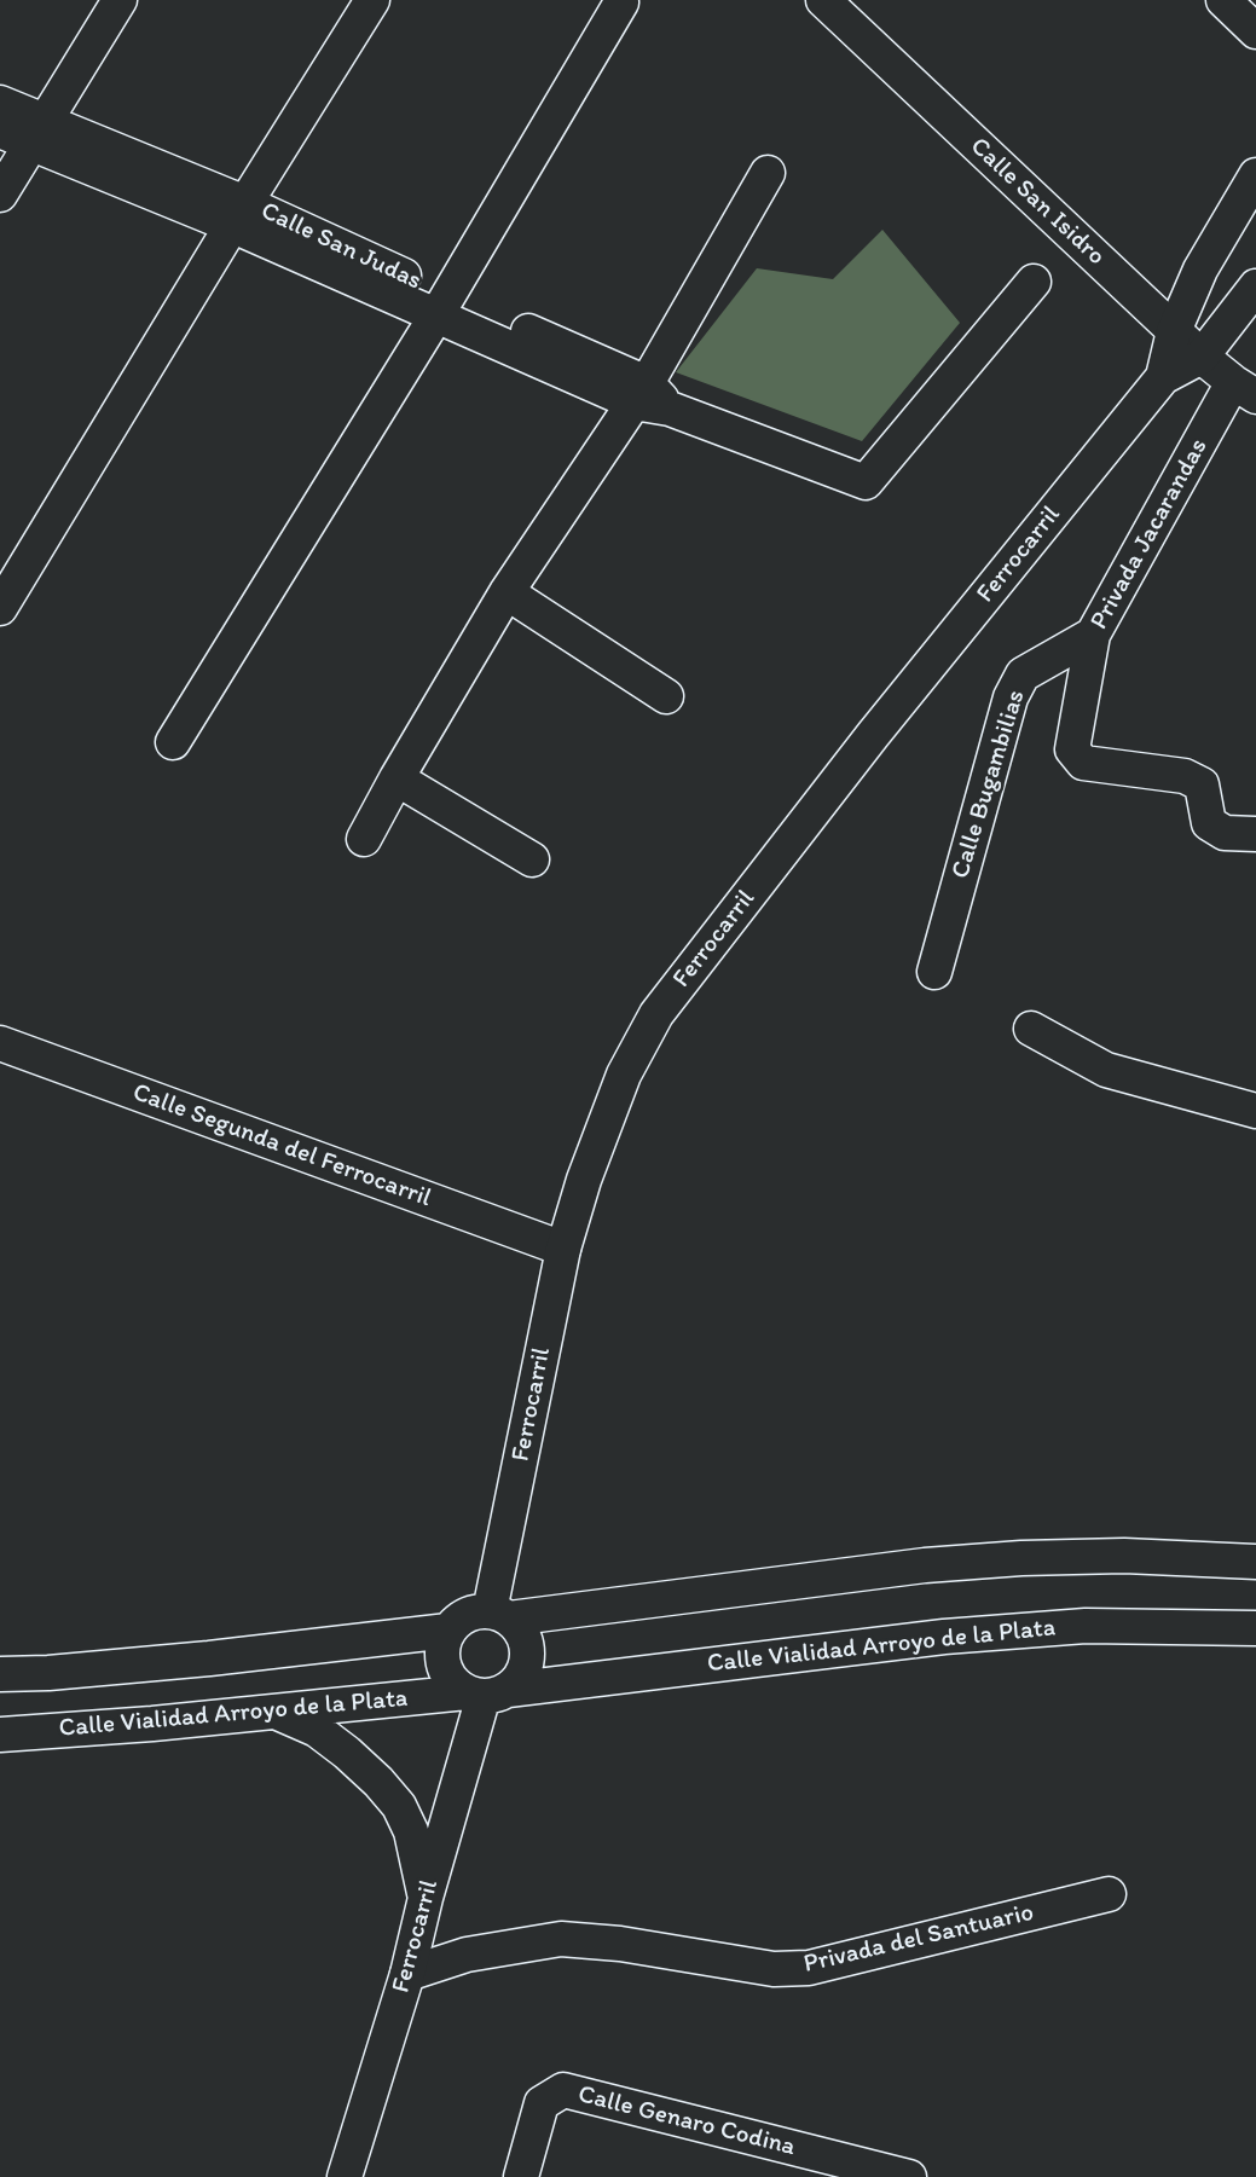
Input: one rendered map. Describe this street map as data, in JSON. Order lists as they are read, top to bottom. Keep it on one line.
{"streets":{"street":["Calle San Isidro","Calle San Judas","Privada Jacarandas","Ferrocarril","Calle Bugambilias","Calle Segunda del Ferrocarril","Calle Vialidad Arroyo de la Plata","Privada del Santuario","Calle Genaro Codina"]},"crossings":[["Calle San Isidro","Privada Jacarandas"],["Calle San Isidro","Ferrocarril"],["Privada Jacarandas","Calle Bugambilias"],["Ferrocarril","Calle Segunda del Ferrocarril"],["Ferrocarril","Calle Vialidad Arroyo de la Plata"],["Ferrocarril","Privada del Santuario"]]}
